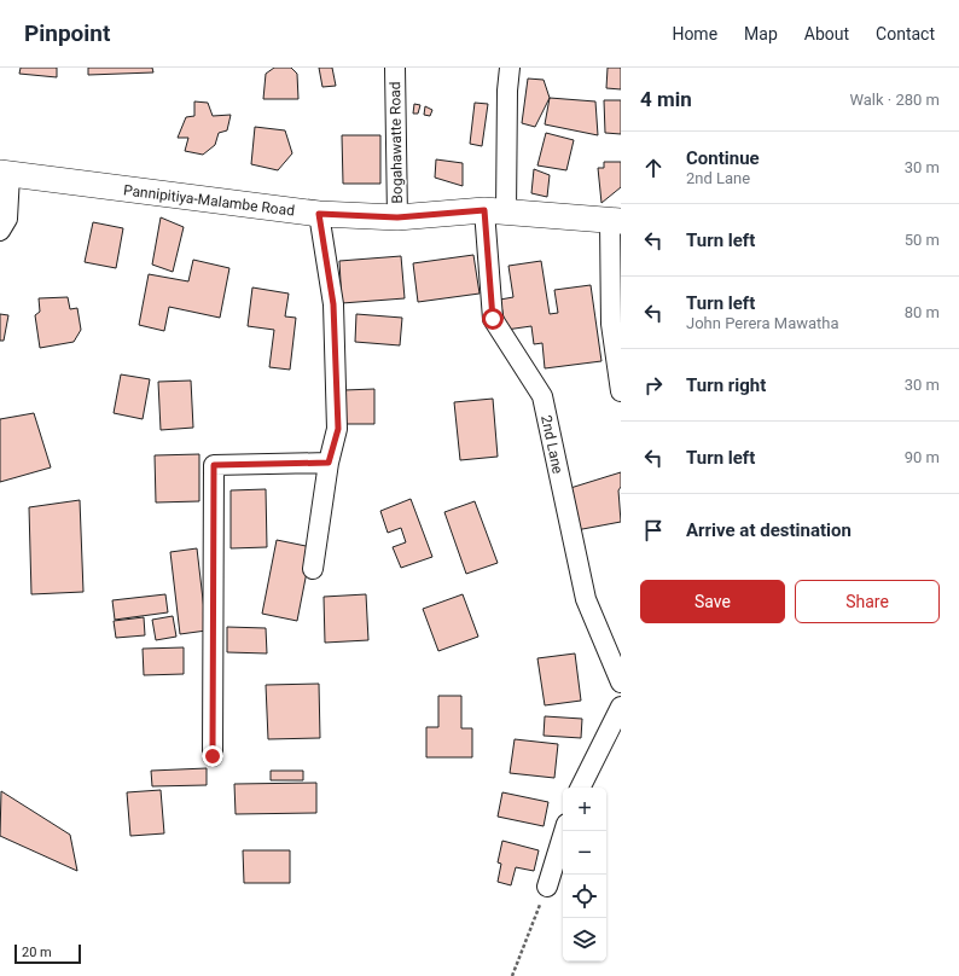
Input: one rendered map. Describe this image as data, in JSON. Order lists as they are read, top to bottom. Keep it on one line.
{"streets":{"street":["Bogahawatte Road","Pannipitiya-Malambe Road","2nd Lane"]},"crossings":[["Bogahawatte Road","Pannipitiya-Malambe Road"],["Pannipitiya-Malambe Road","2nd Lane"]],"scale_bar":"20 m","page":{"header":"Pinpoint","nav":["Home","Map","About","Contact"],"heading":["4 min","Walk · 280 m"],"list":[["Continue","2nd Lane","30 m"],["Turn left","50 m"],["Turn left","John Perera Mawatha","80 m"],["Turn right","30 m"],["Turn left","90 m"],"Arrive at destination"],"buttons":["Save","Share"],"map_buttons":["+","−"],"scale":"20 m"}}
